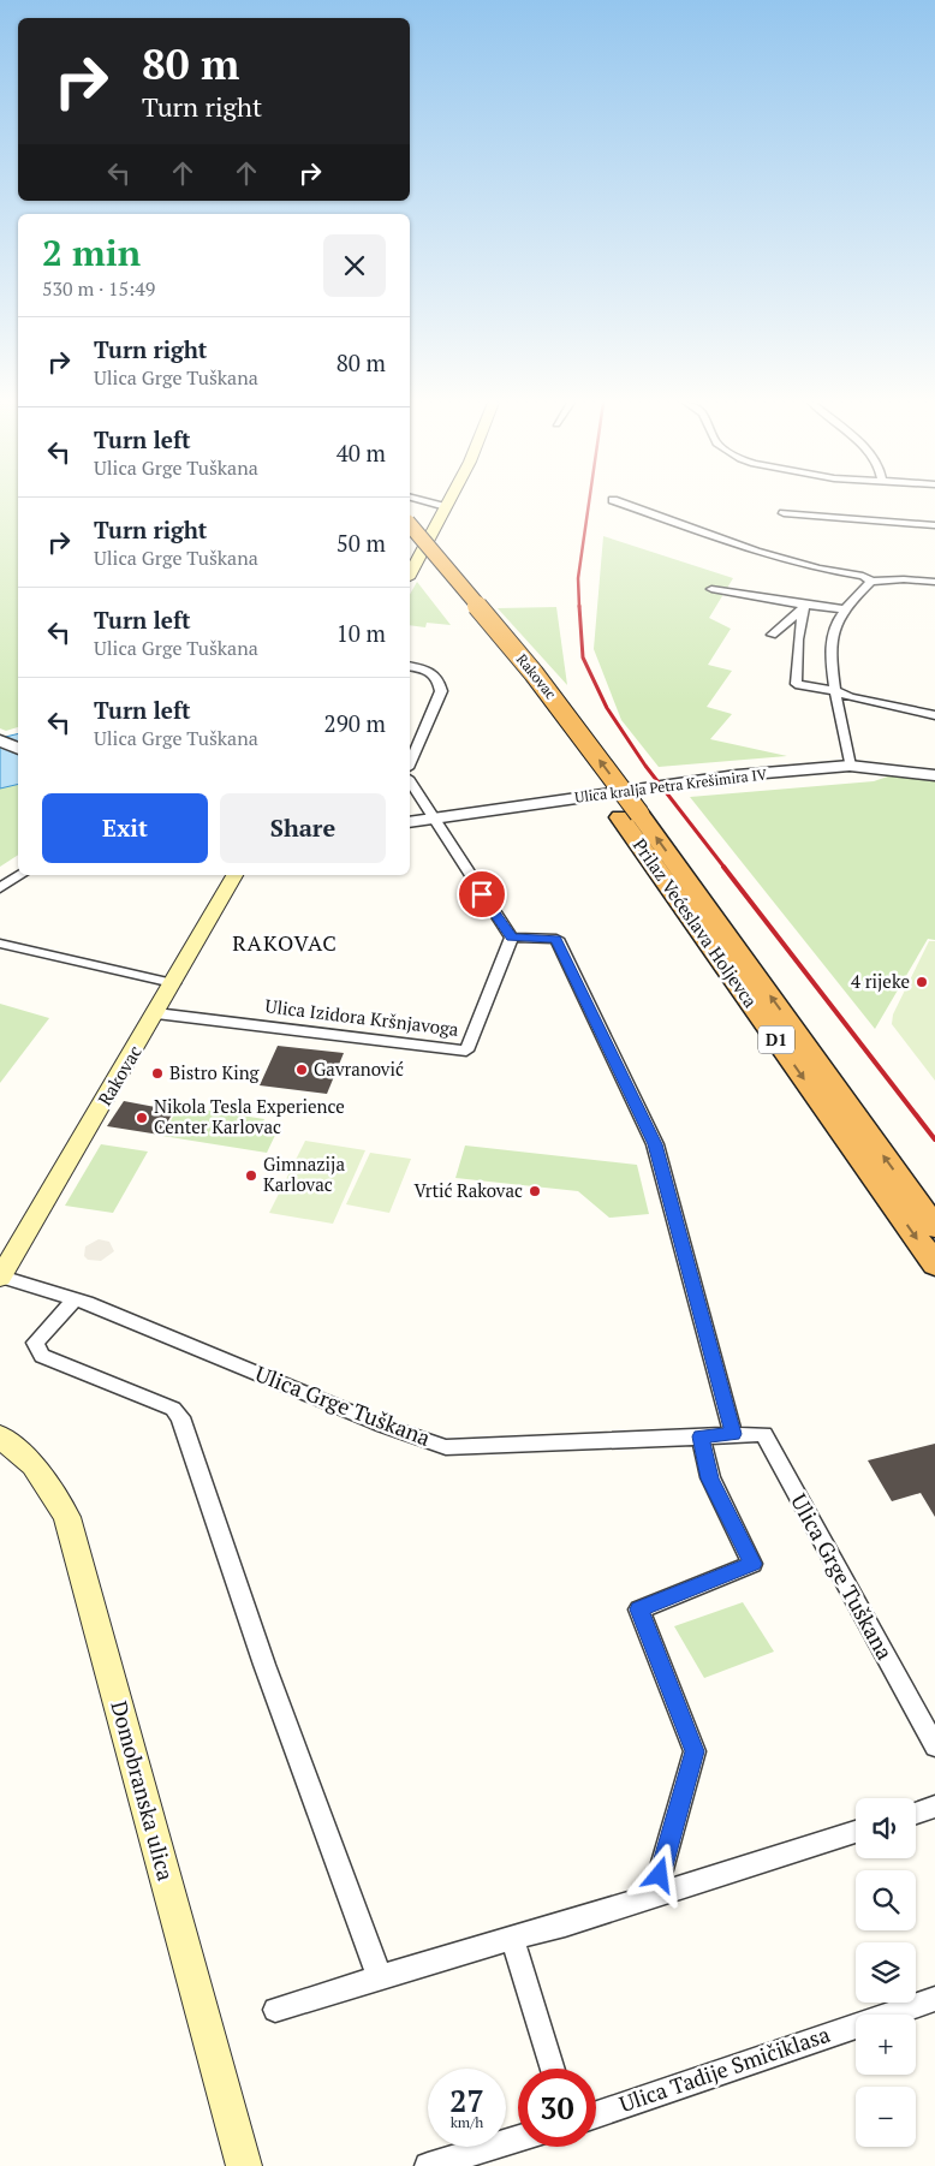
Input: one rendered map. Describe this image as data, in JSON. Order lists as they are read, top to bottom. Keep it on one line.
{"streets":{"highway":["Rakovac","Prilaz Većeslava Holjevca","D1"],"main road":["Domobranska ulica"],"street":["Ulica kralja Petra Krešimira IV","Ulica Izidora Kršnjavoga","Ulica Grge Tuškana","Ulica Tadije Smičiklasa"]},"crossings":[["Rakovac","Prilaz Većeslava Holjevca"],["Rakovac","Ulica Izidora Kršnjavoga"],["Rakovac","Ulica Grge Tuškana"]],"districts":["RAKOVAC"],"places":["4 rijeke","Gavranović","Bistro King","Nikola Tesla Experience Center Karlovac","Gimnazija Karlovac","Vrtić Rakovac"],"page":{"turn":["80 m","Turn right"],"heading":["2 min","530 m · 15:49"],"list":[{"name":"Turn right","note":"Ulica Grge Tuškana","value":"80 m"},{"name":"Turn left","note":"Ulica Grge Tuškana","value":"40 m"},{"name":"Turn right","note":"Ulica Grge Tuškana","value":"50 m"},{"name":"Turn left","note":"Ulica Grge Tuškana","value":"10 m"},{"name":"Turn left","note":"Ulica Grge Tuškana","value":"290 m"}],"buttons":["Exit","Share"],"map_buttons":["+","−"],"speed":"27 km/h","limit":"30"}}
